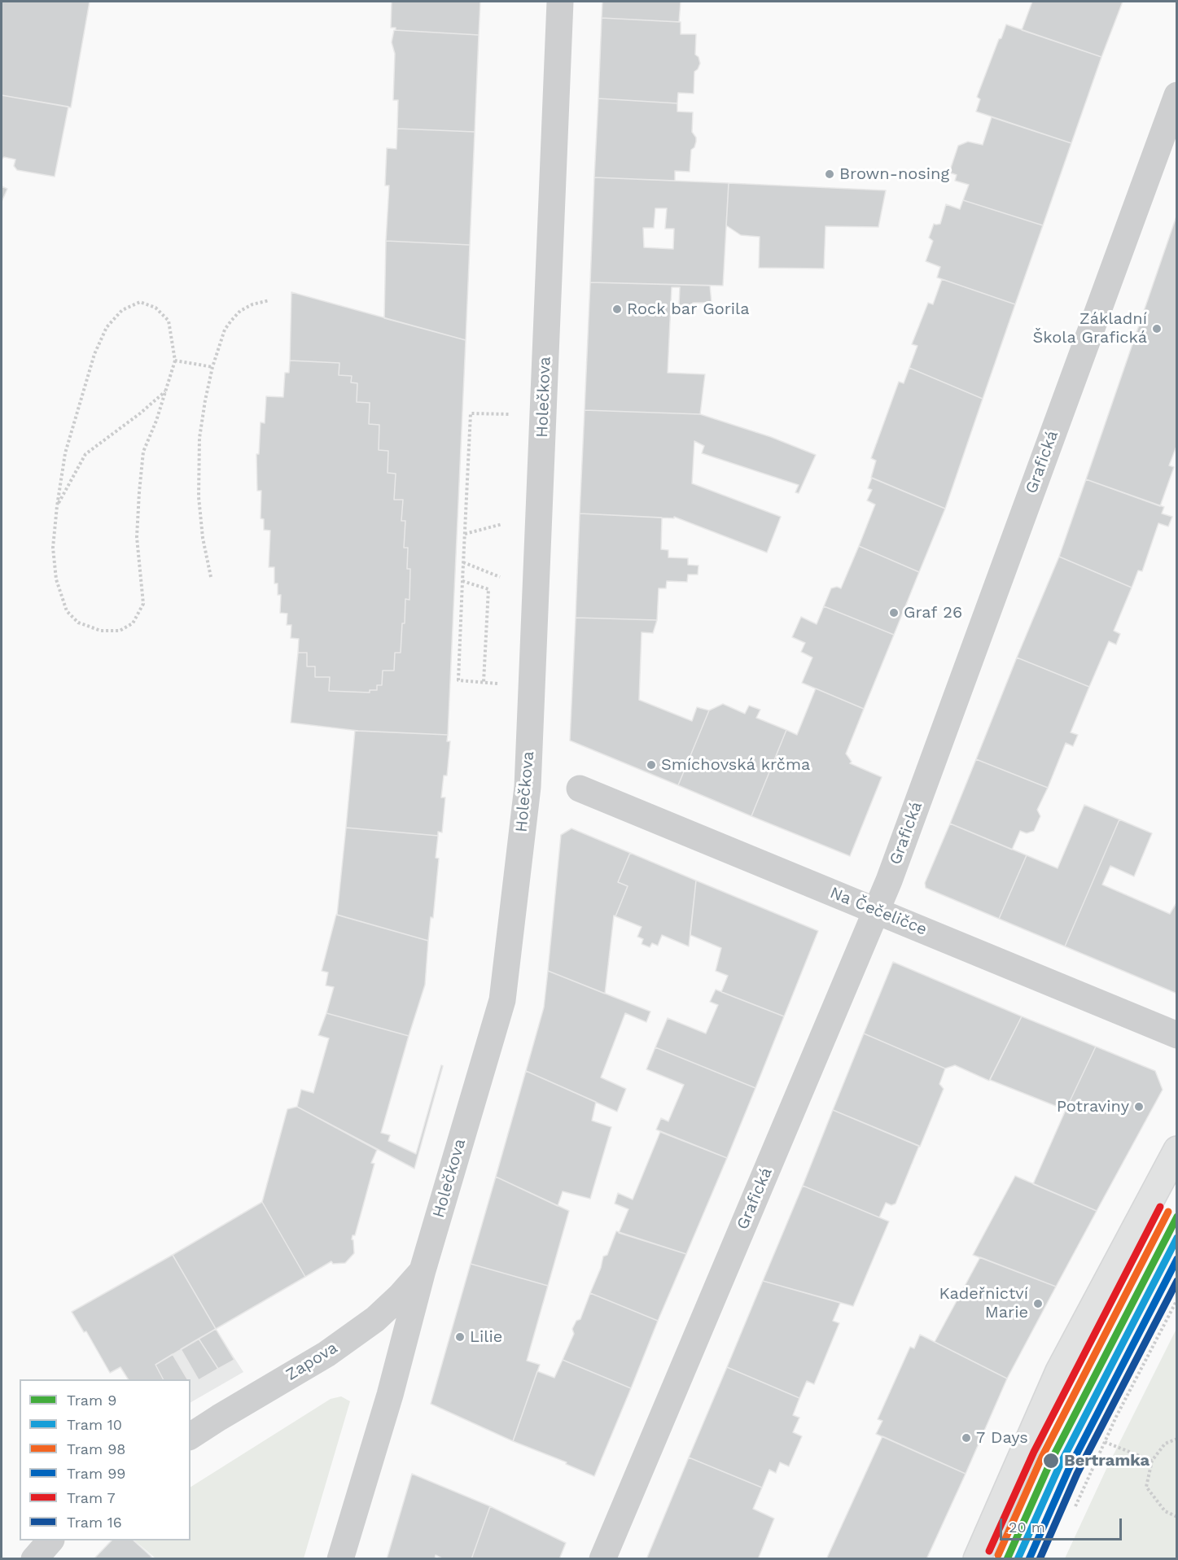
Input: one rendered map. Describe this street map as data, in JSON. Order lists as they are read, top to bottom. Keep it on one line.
{"streets":{"street":["Holečkova","Grafická","Na Čečeličce","Zapova"]},"crossings":[["Holečkova","Zapova"],["Grafická","Na Čečeličce"]],"places":["Brown-nosing","Rock bar Gorila","Základní Škola Grafická","Graf 26","Smíchovská krčma","Potraviny","Kadeřnictví Marie","Lilie","7 Days","Bertramka"],"lines":["tram line 7","tram line 98","tram line 9","tram line 10","tram line 99","tram line 16"],"legend":["Tram 9","Tram 10","Tram 98","Tram 99","Tram 7","Tram 16"],"scale_bar":"20 m"}
